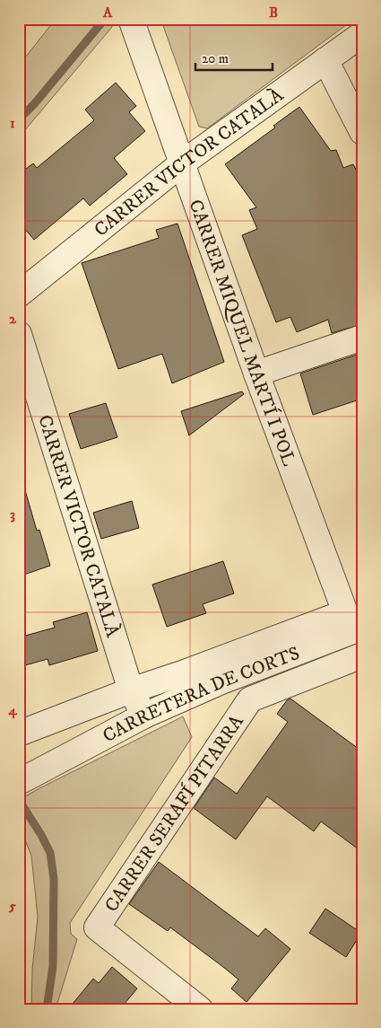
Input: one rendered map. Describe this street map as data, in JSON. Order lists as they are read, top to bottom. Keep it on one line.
{"streets":{"street":["CARRER VICTOR CATALÀ","CARRER MIQUEL MARTÍ I POL","CARRETERA DE CORTS","CARRER SERAFÍ PITARRA"]},"crossings":[["CARRER VICTOR CATALÀ","CARRER MIQUEL MARTÍ I POL"],["CARRER VICTOR CATALÀ","CARRETERA DE CORTS"],["CARRER MIQUEL MARTÍ I POL","CARRETERA DE CORTS"]],"scale_bar":"20 m","grid":{"columns":["A","B"],"rows":["1","2","3","4","5"]}}
